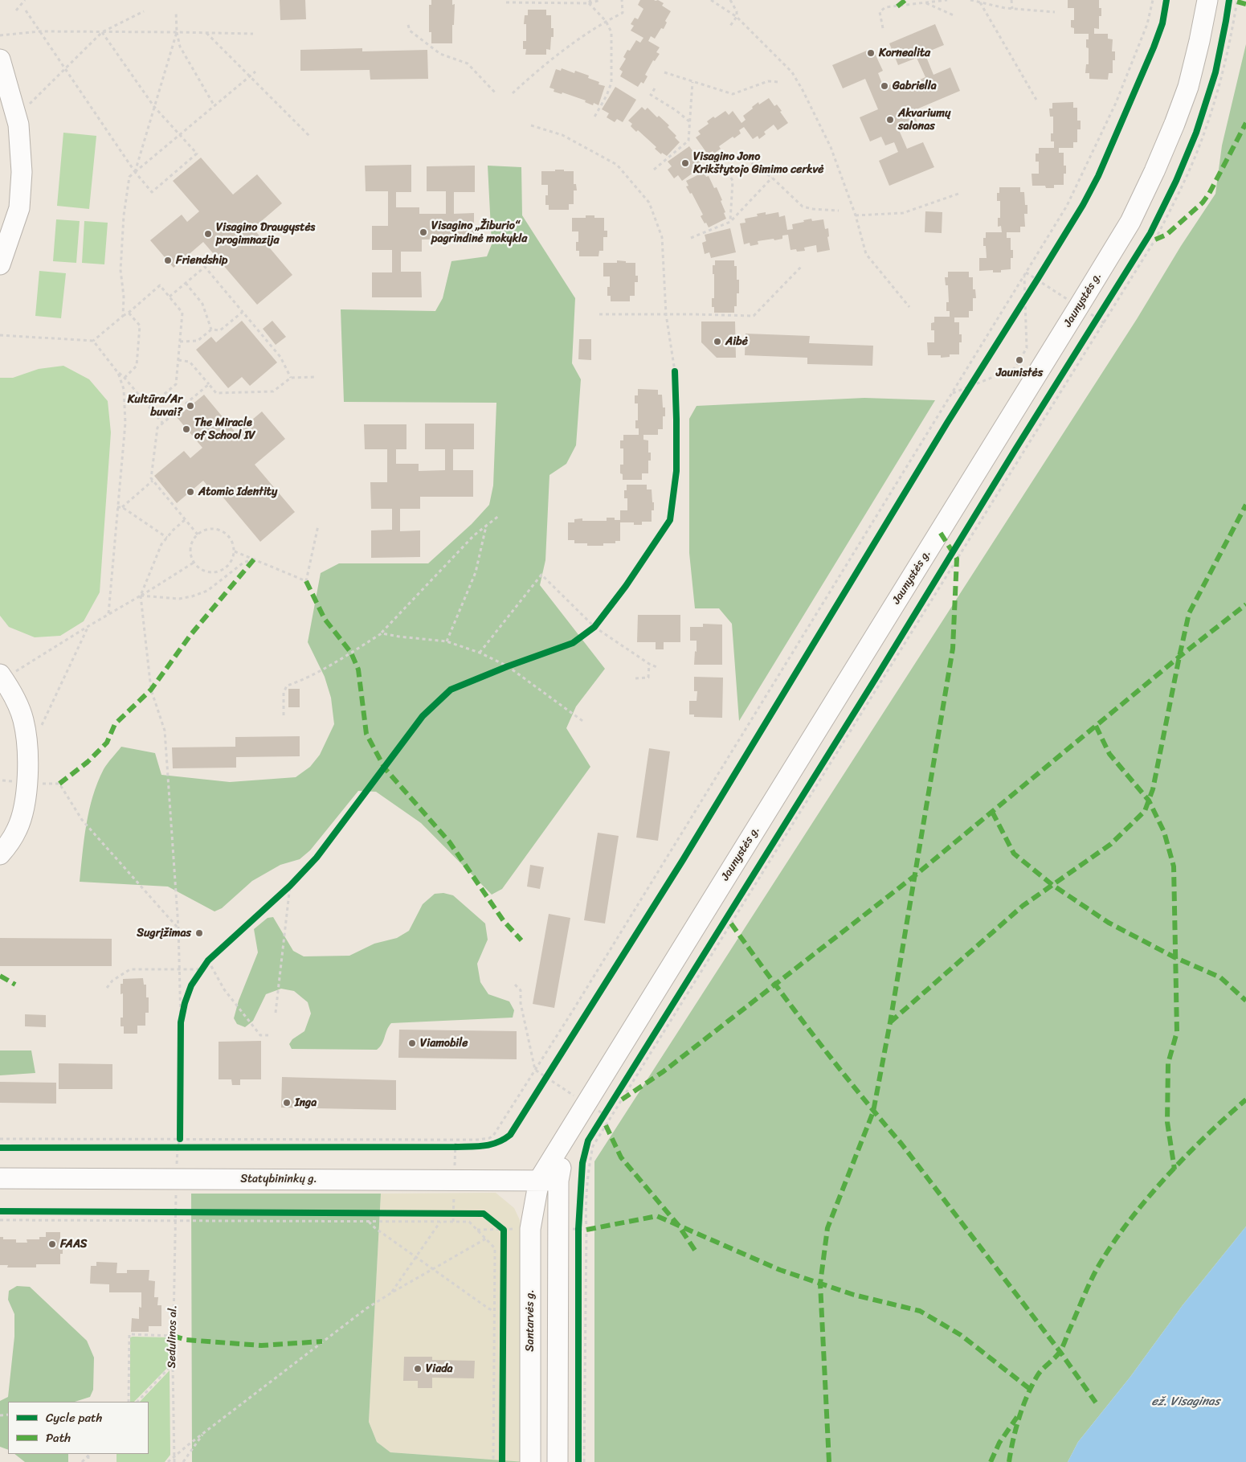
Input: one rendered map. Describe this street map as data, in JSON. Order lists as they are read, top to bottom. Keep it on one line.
{"streets":{"street":["Jaunystės g.","Statybininkų g.","Santarvės g."],"path":["Sedulinos al."]},"crossings":[["Jaunystės g.","Statybininkų g."],["Jaunystės g.","Santarvės g."],["Statybininkų g.","Santarvės g."]],"water":["ež. Visaginas"],"places":["Kornealita","Gabriella","Akvariumų salonas","Visagino Jono Krikštytojo Gimimo cerkvė","Visagino „Žiburio“ pagrindinė mokykla","Visagino Draugystės progimnazija","Friendship","Aibė","Jaunistės","Kultūra/Ar buvai?","The Miracle of School IV","Atomic Identity","Sugrįžimas","Viamobile","Inga","FAAS","Viada"],"legend":["Cycle path","Path"]}
